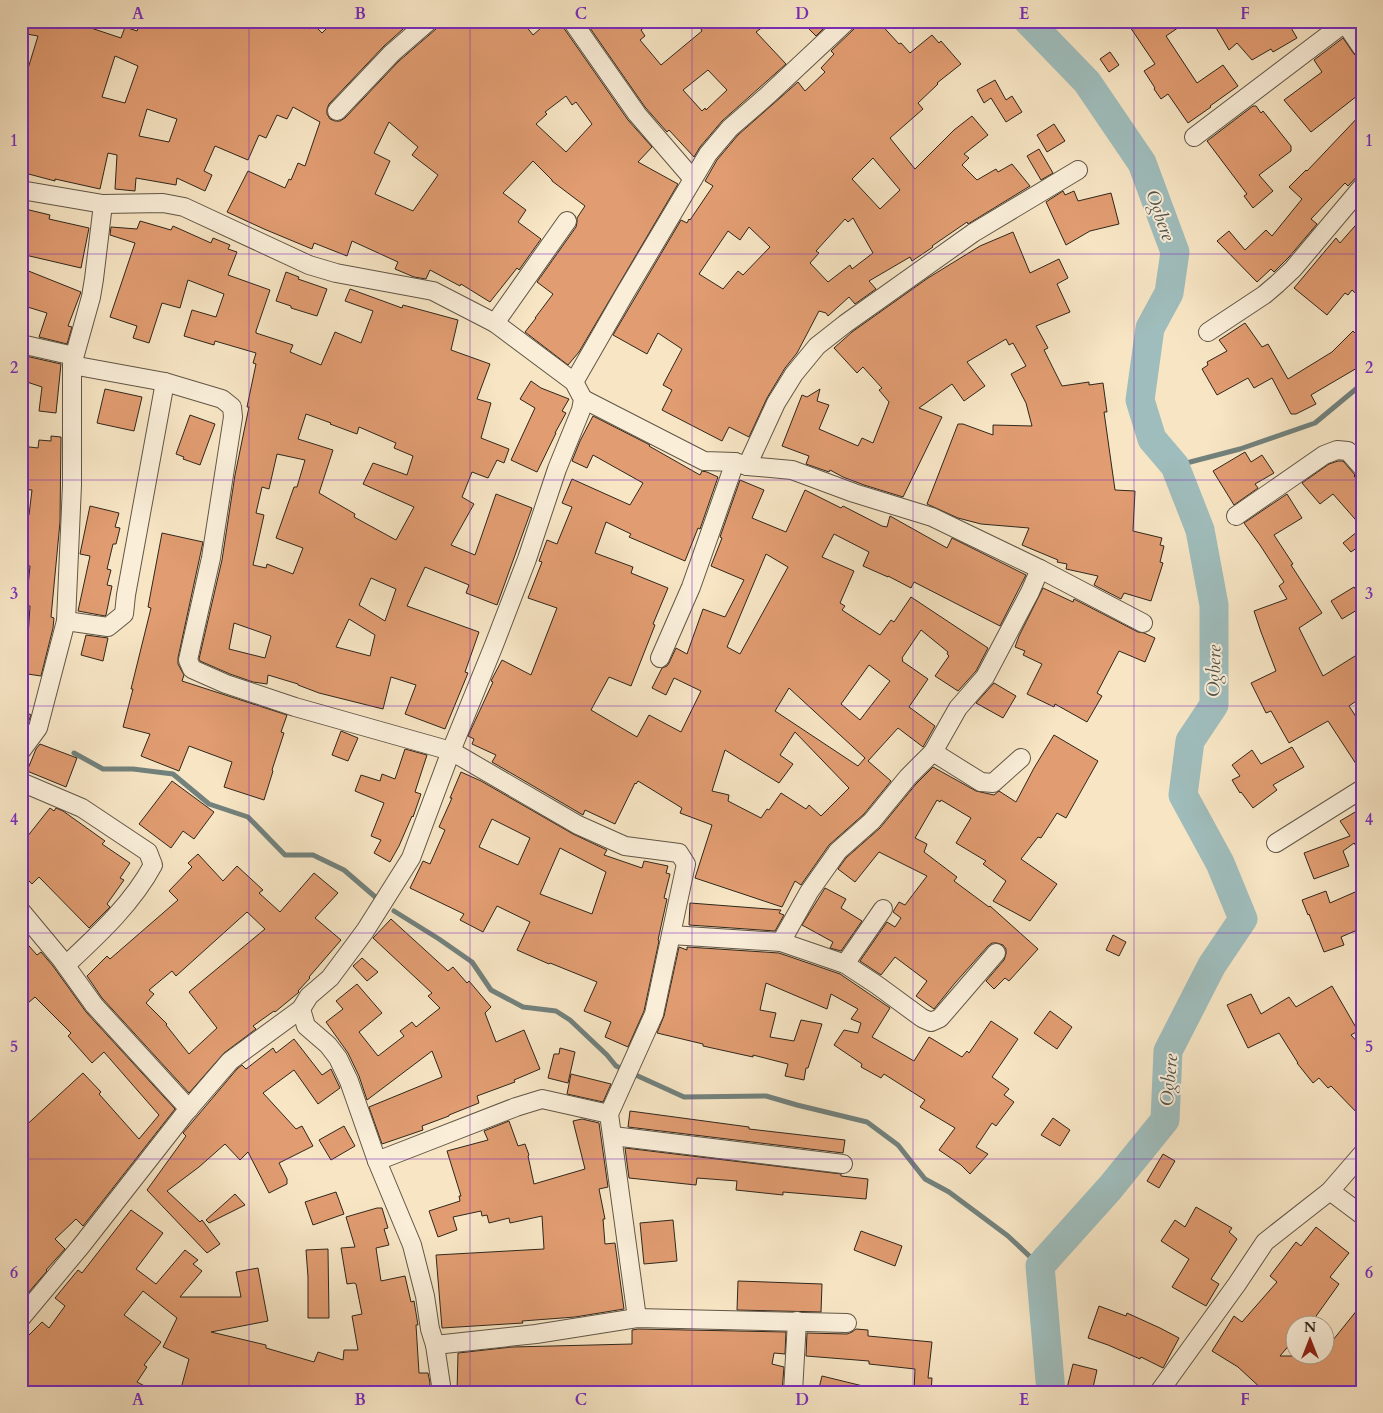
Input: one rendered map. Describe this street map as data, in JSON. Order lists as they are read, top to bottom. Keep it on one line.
{"water":["Ogbere"],"north":"top","grid":{"columns":["A","B","C","D","E","F"],"rows":["1","2","3","4","5","6"]}}
